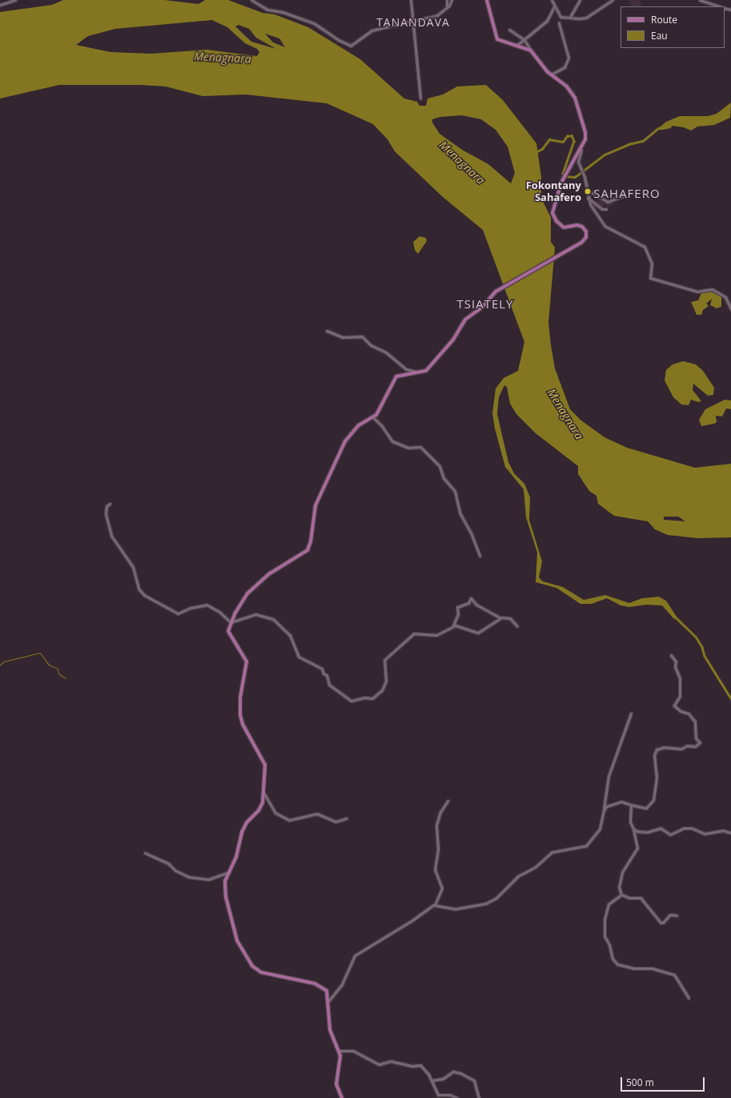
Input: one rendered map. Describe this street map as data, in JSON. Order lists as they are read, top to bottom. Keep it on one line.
{"districts":["TANANDAVA","SAHAFERO","TSIATELY"],"water":["Menagnara"],"places":["Fokontany Sahafero"],"legend":["Route","Eau"],"scale_bar":"500 m"}
